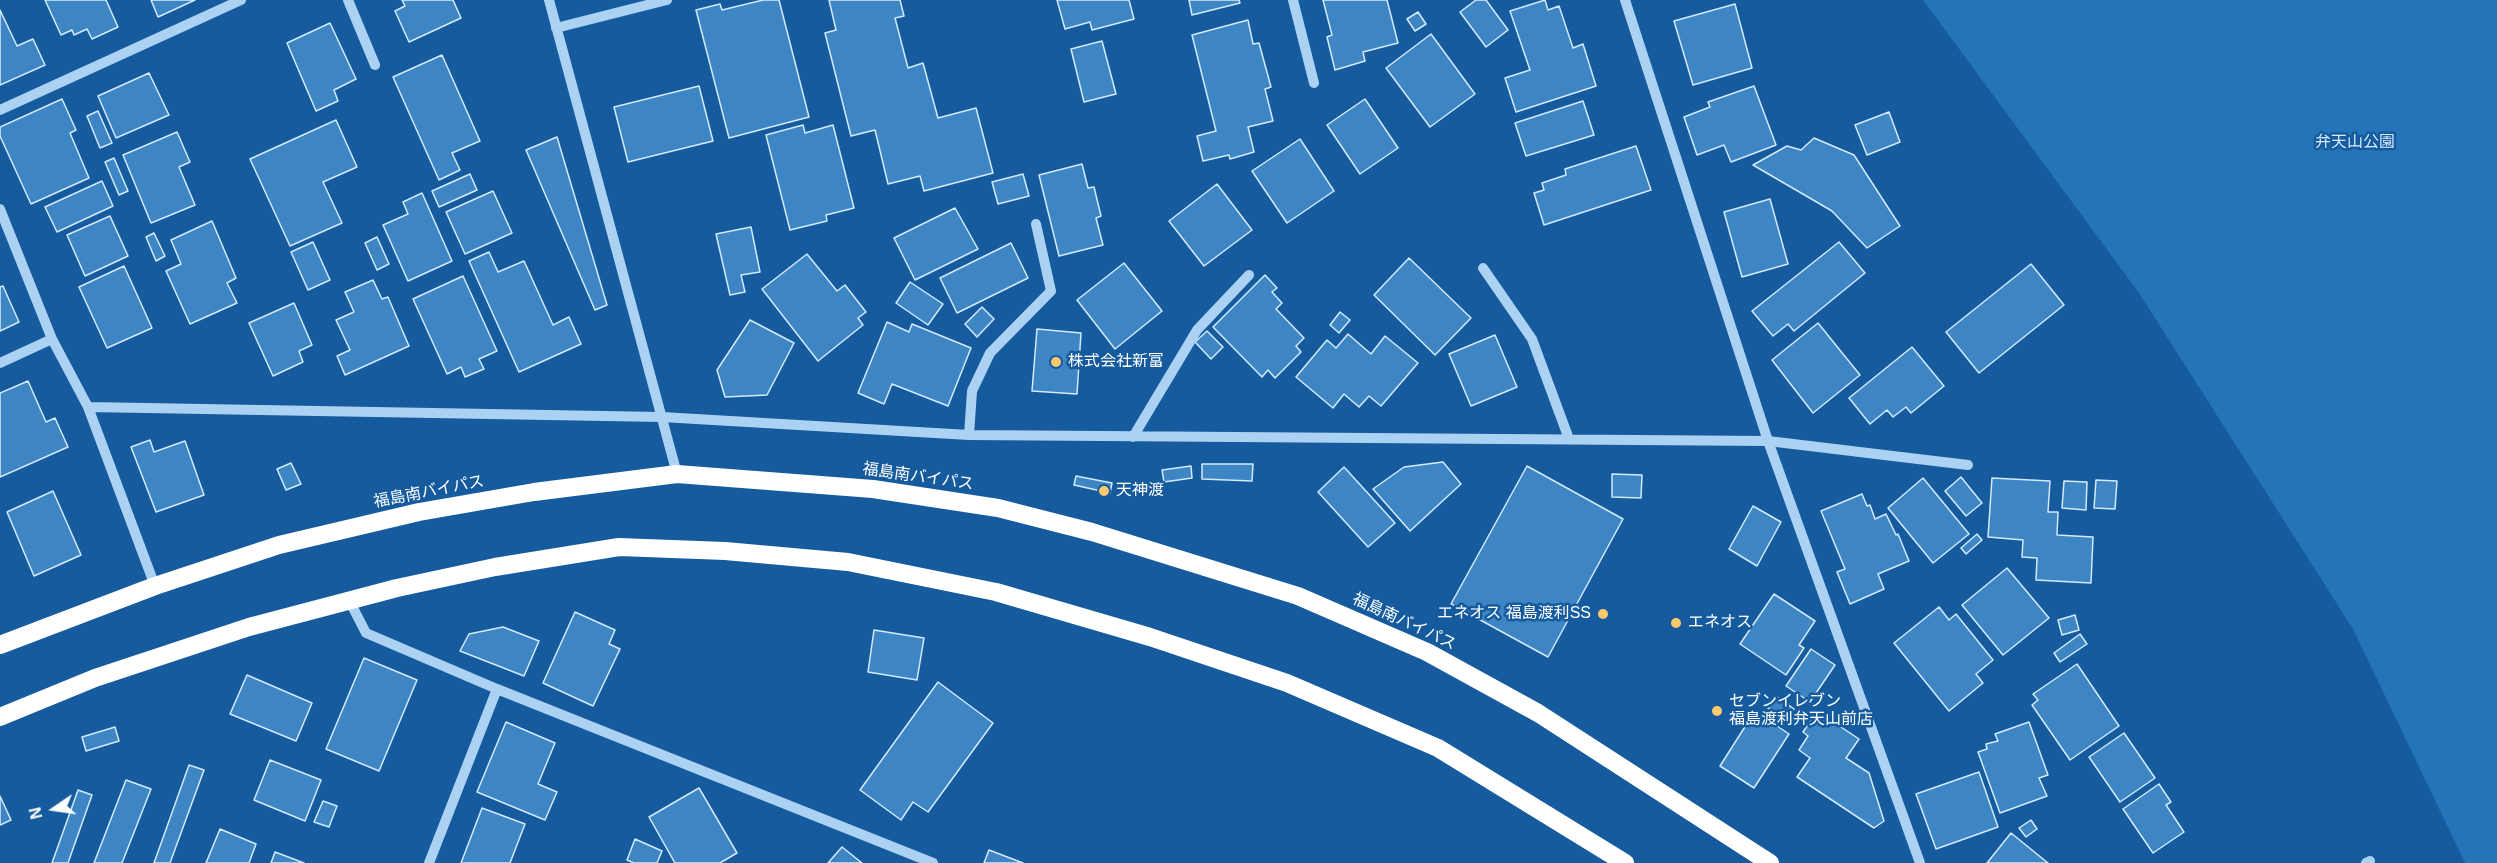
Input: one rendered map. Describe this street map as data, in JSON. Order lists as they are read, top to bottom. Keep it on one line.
{"streets":{"highway":["福島南バイパス"]},"parks":["弁天山公園"],"places":["株式会社新富","天神渡","エネオス 福島渡利SS","エネオス","セブンイレブン 福島渡利弁天山前店"],"north":"left"}
